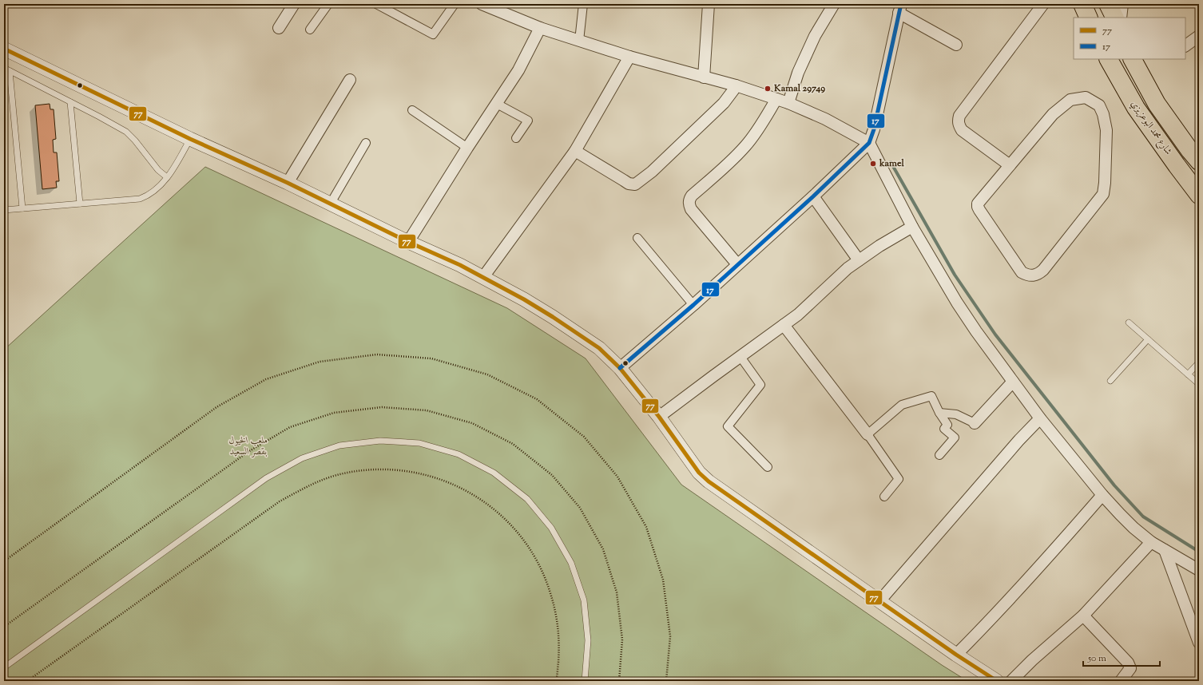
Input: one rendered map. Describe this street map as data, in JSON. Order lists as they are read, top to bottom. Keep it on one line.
{"streets":{"highway":["شارع محمد البوعزيزي"]},"parks":["ملعب الخيول بقصر السعيد"],"places":["Kamal 29749","kamel"],"lines":["transit line 17","transit line 77"],"legend":["77","17"],"scale_bar":"50 m"}
